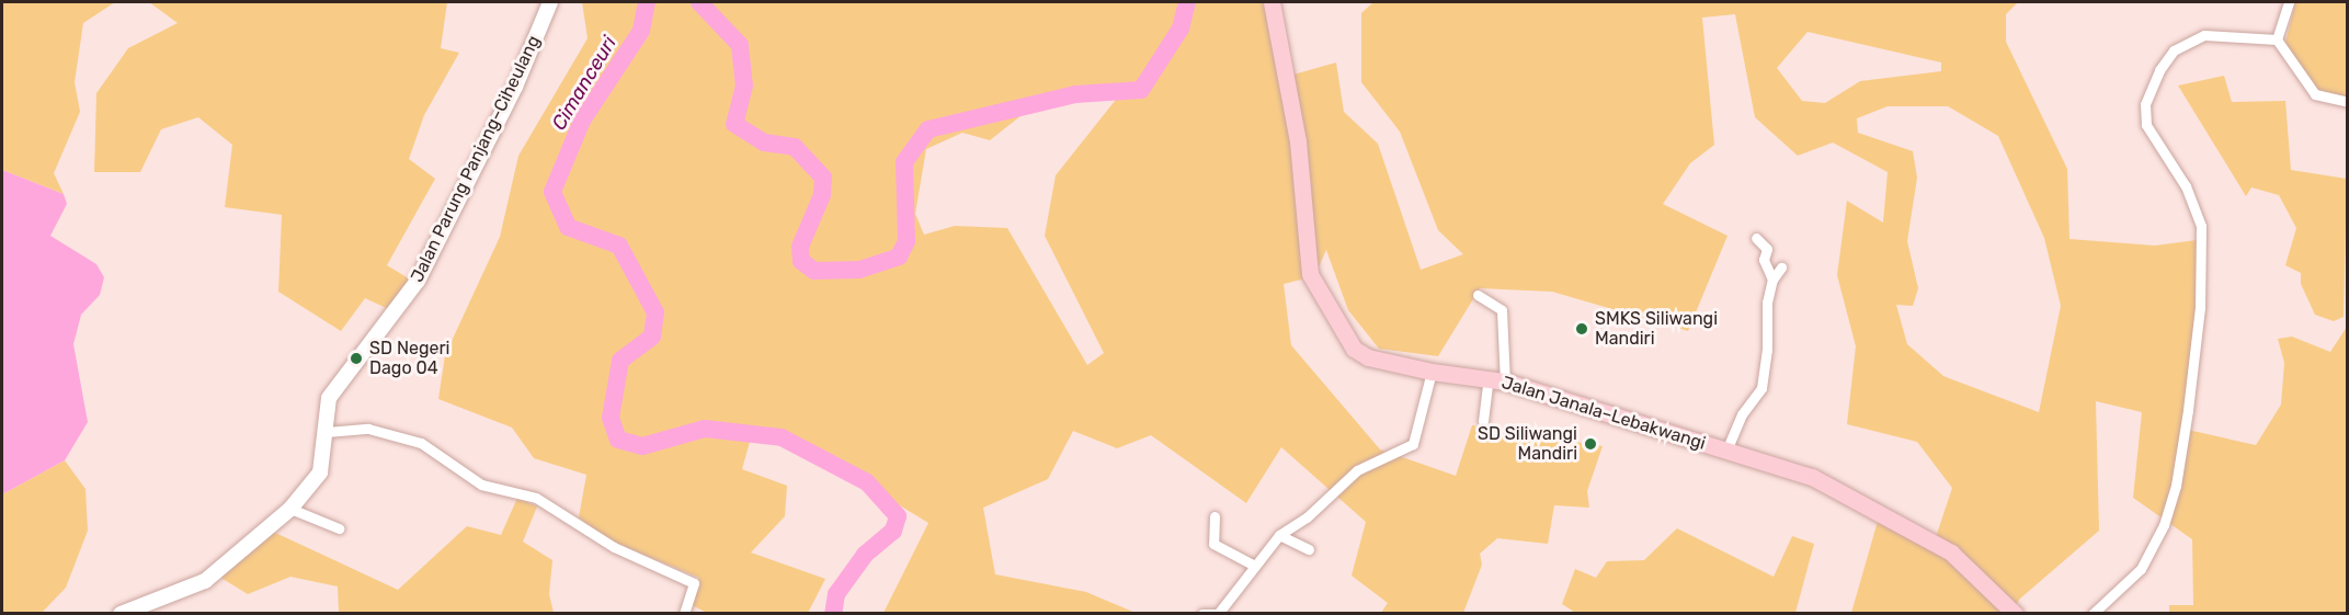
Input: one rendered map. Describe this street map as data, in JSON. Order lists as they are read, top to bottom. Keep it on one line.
{"streets":{"main road":["Jalan Janala–Lebakwangi"],"street":["Jalan Parung Panjang–Ciheulang"]},"water":["Cimanceuri"],"places":["SMKS Siliwangi Mandiri","SD Negeri Dago 04","SD Siliwangi Mandiri"]}
